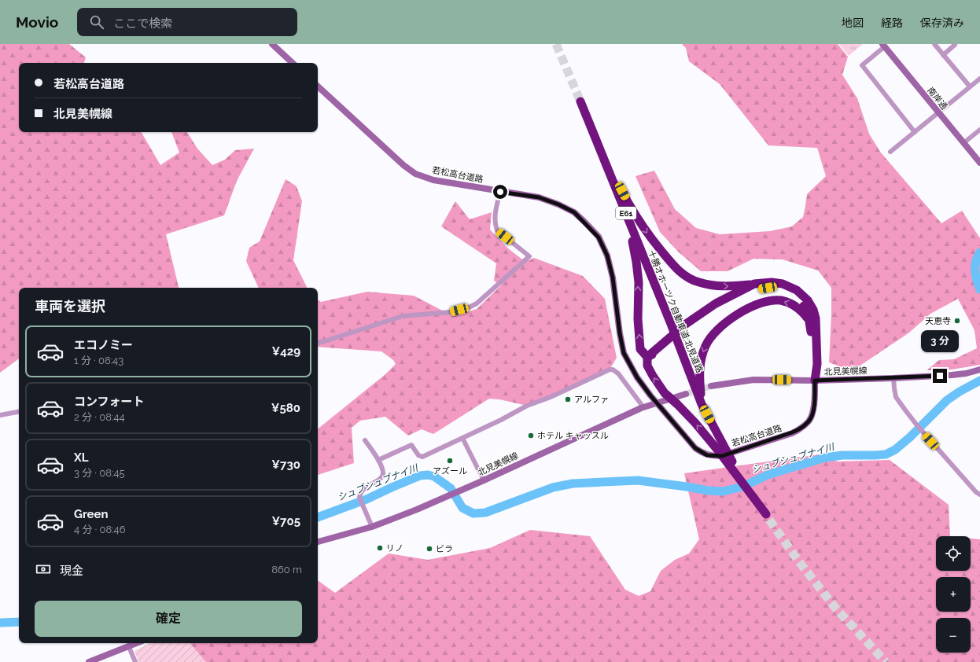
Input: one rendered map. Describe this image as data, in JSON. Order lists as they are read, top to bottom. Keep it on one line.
{"streets":{"highway":["E61","十勝オホーツク自動車道;北見道路"],"main road":["南岸通","若松高台道路","北見美幌線"]},"crossings":[["若松高台道路","北見美幌線"]],"water":["シュブシュブナイ川"],"places":["天恵寺","アルファ","ホテル キャッスル","アズール","リノ","ビラ"],"page":{"header":"Movio","search":"ここで検索","nav":["地図","経路","保存済み"],"banner":["若松高台道路","北見美幌線"],"heading":"車両を選択","list":[{"name":"エコノミー","note":"1 分 · 08:43","value":"¥429"},{"name":"コンフォート","note":"2 分 · 08:44","value":"¥580"},{"name":"XL","note":"3 分 · 08:45","value":"¥730"},{"name":"Green","note":"4 分 · 08:46","value":"¥705"}],"bubble":"3 分","map_buttons":["+","−"],"pay":["現金","860 m"],"buttons":"確定"}}
